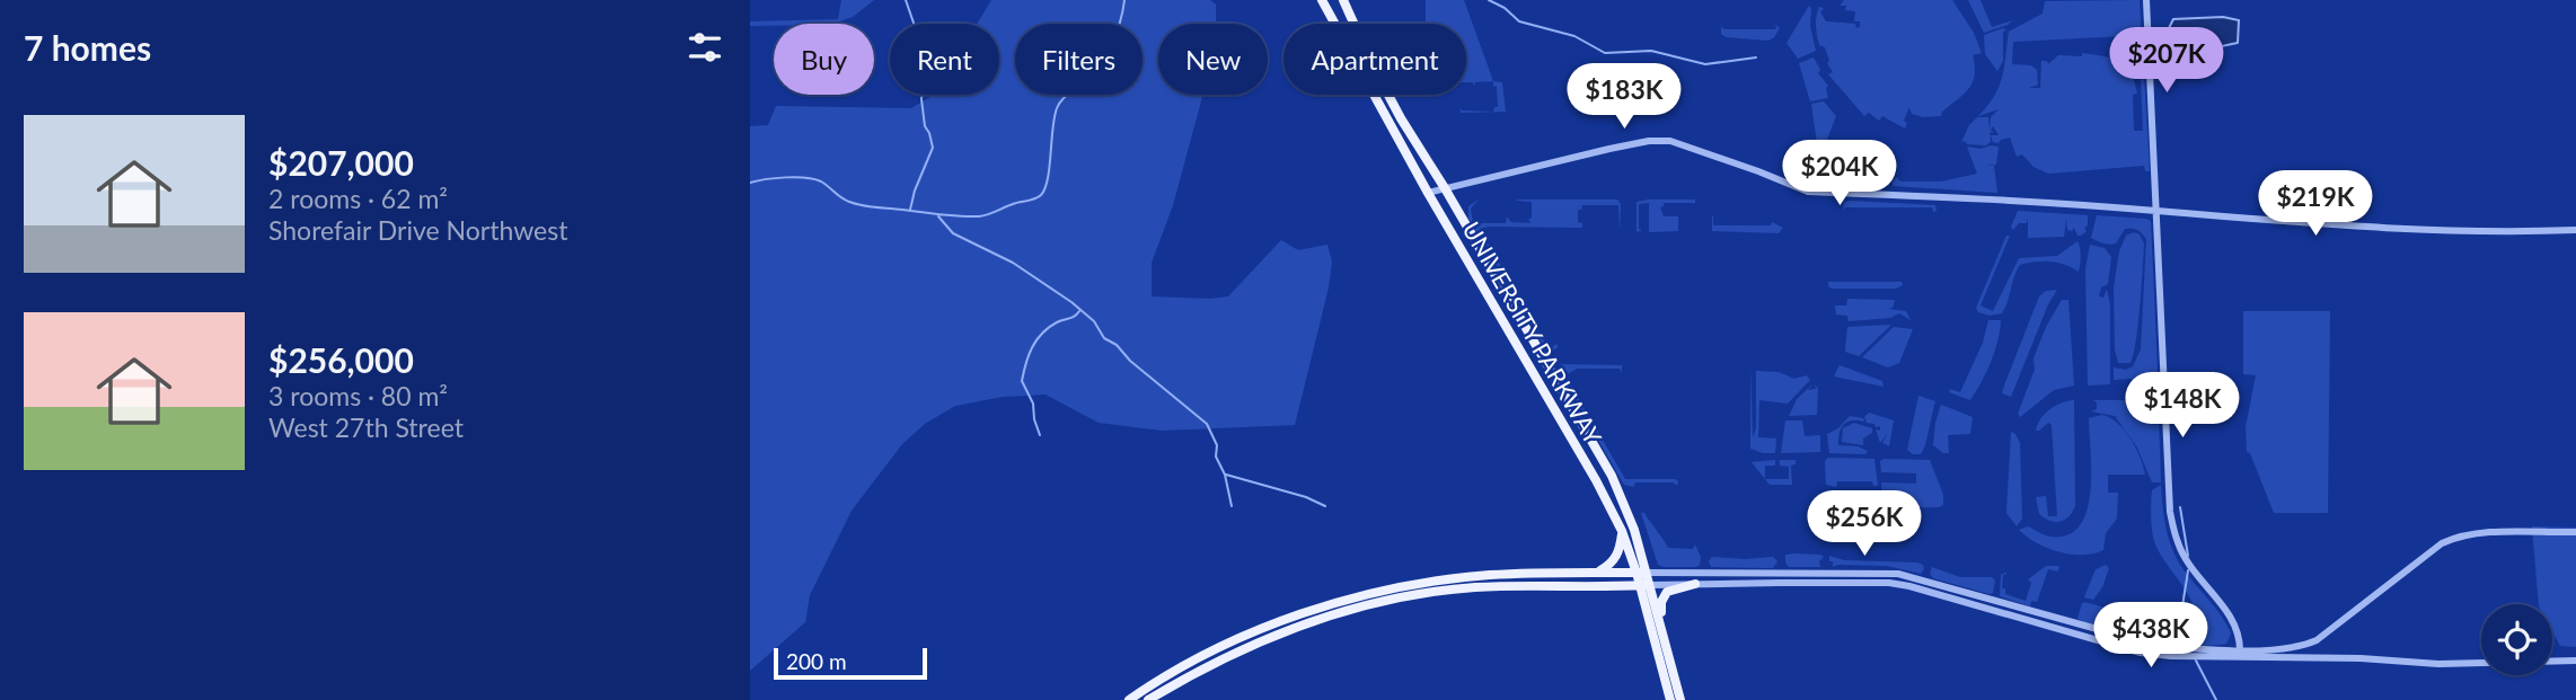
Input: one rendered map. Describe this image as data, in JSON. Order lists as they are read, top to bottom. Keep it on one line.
{"streets":{"main road":["UNIVERSITY PARKWAY"]},"scale_bar":"200 m","page":{"heading":"7 homes","chip":["Buy","Rent","Filters","New","Apartment"],"price":["$207K","$183K","$204K","$219K","$148K","$256K","$438K"],"list":[{"name":"$207,000","note":"2 rooms · 62 m² · Shorefair Drive Northwest"},{"name":"$256,000","note":"3 rooms · 80 m² · West 27th Street"}],"scale":"200 m"}}
